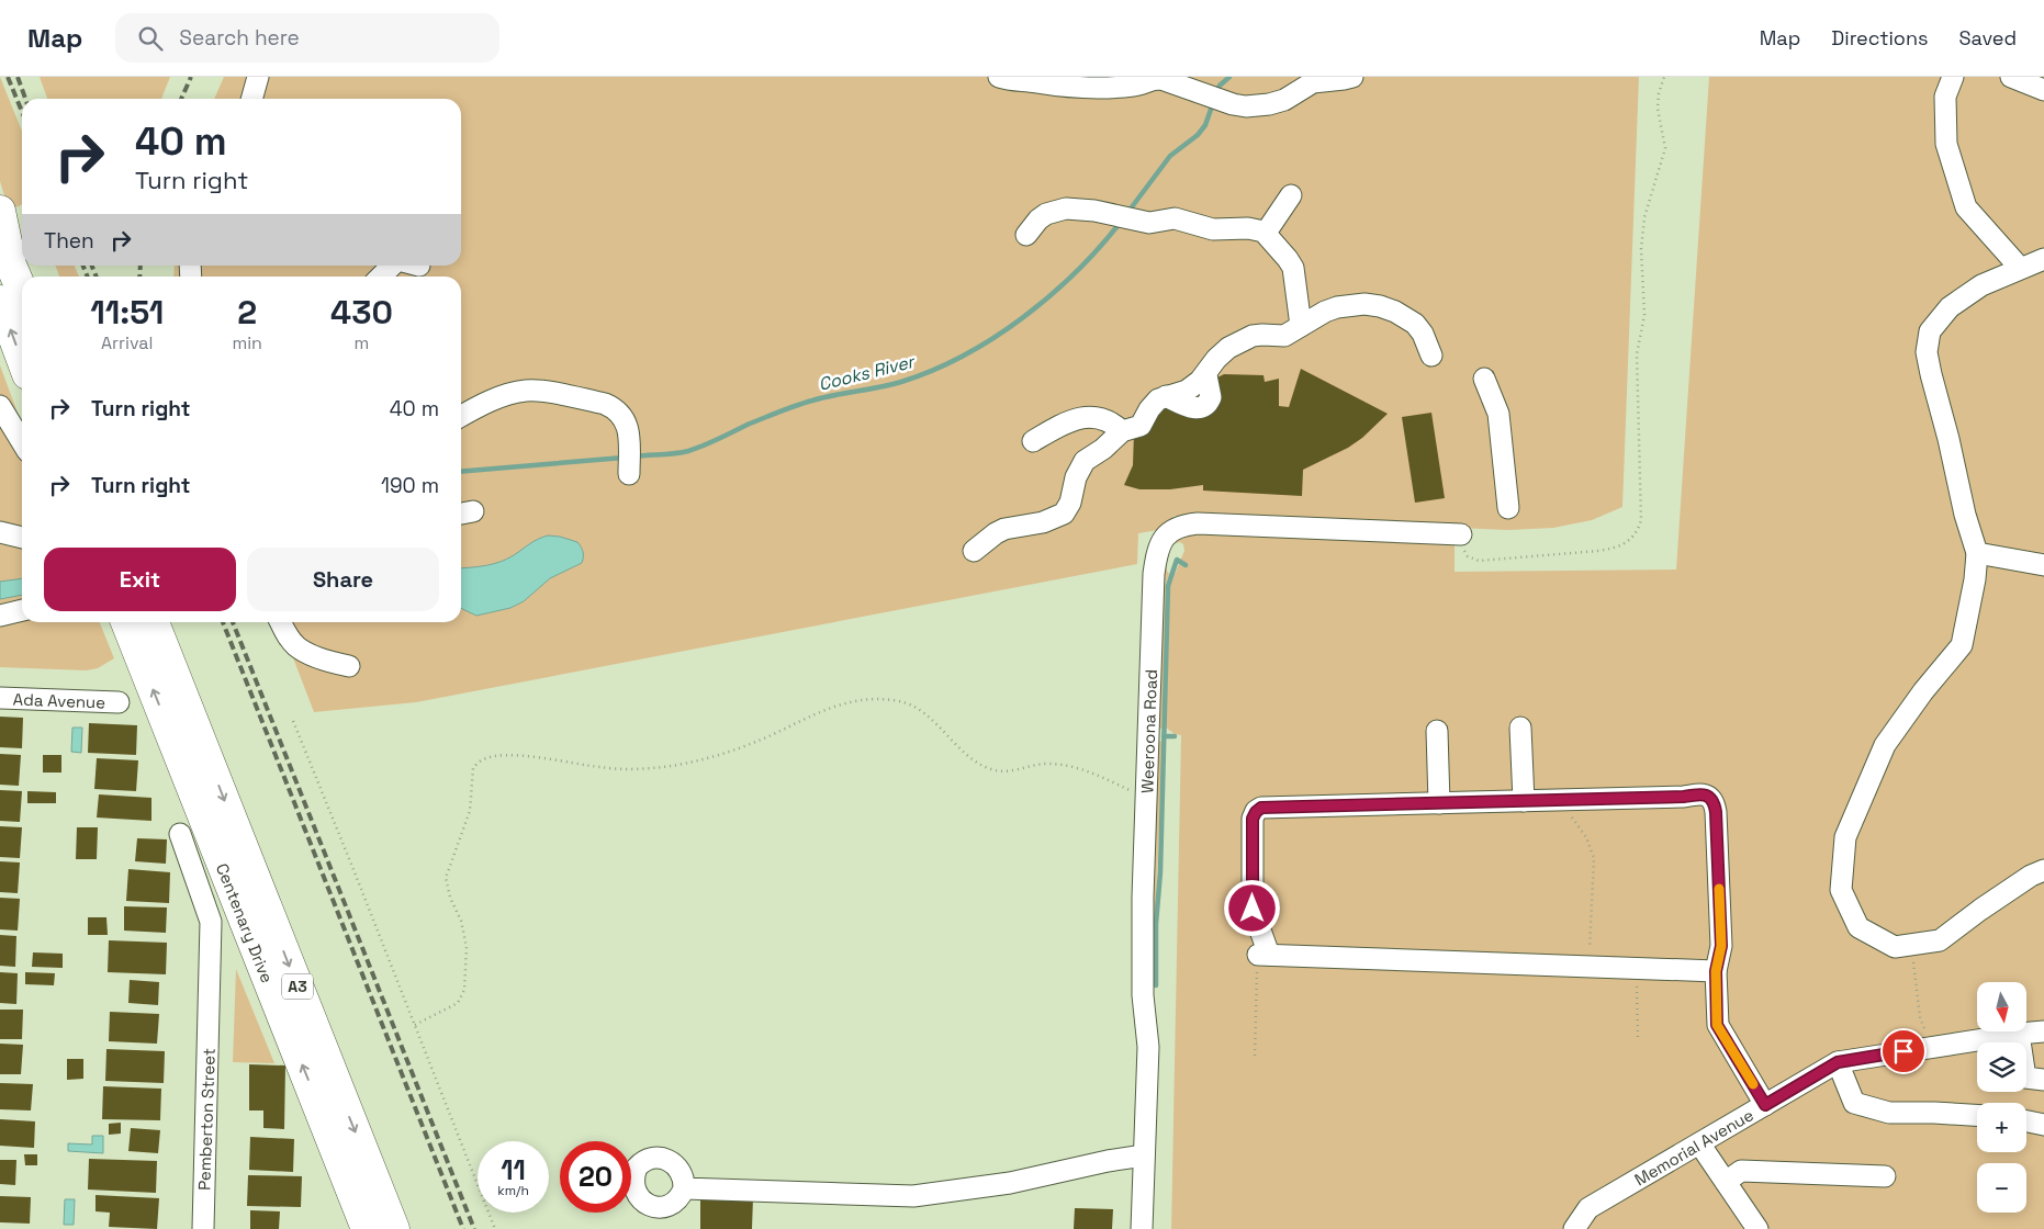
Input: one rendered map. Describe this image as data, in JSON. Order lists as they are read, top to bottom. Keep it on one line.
{"streets":{"highway":["Centenary Drive","A3"],"street":["Ada Avenue","Weeroona Road","Pemberton Street","Memorial Avenue"]},"water":["Cooks River"],"north":"bottom","page":{"header":"Map","search":"Search here","nav":["Map","Directions","Saved"],"turn":["40 m","Turn right"],"then":"Then","eta":["11:51","Arrival","2","min","430","m"],"list":[{"name":"Turn right","value":"40 m"},{"name":"Turn right","value":"190 m"}],"buttons":["Exit","Share"],"map_buttons":["+","−"],"speed":"11 km/h","limit":"20"}}
